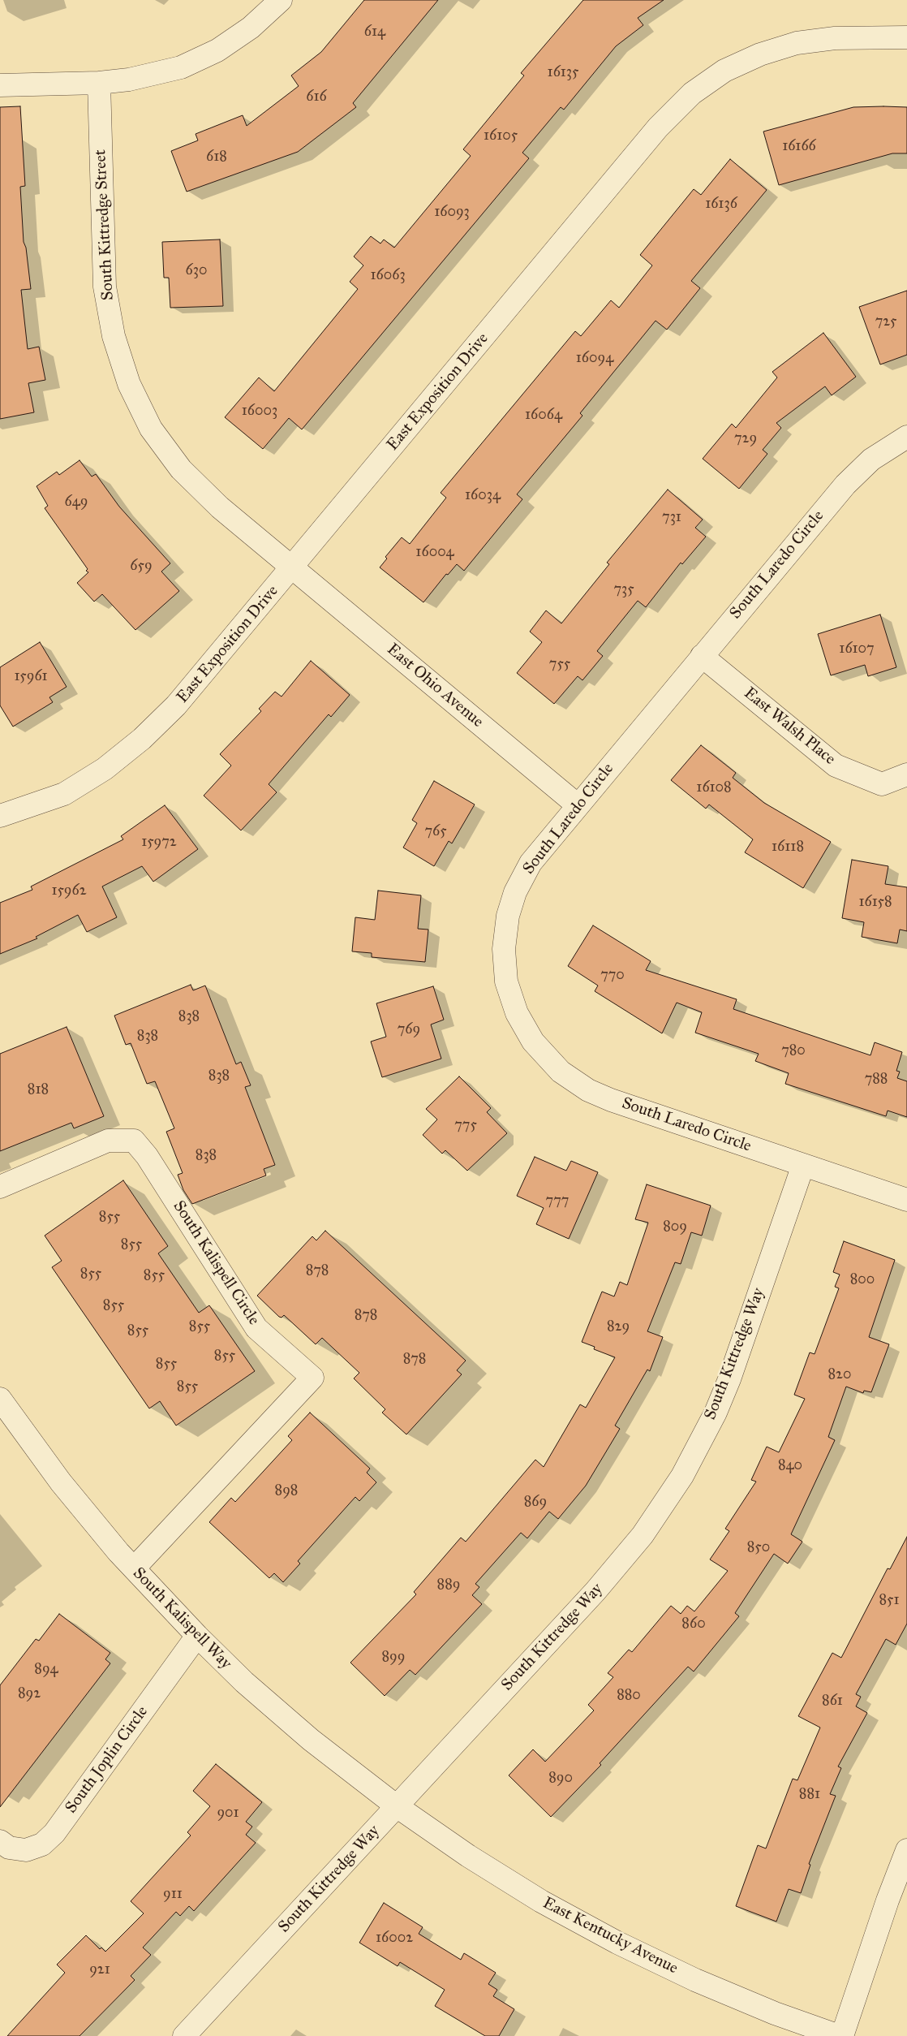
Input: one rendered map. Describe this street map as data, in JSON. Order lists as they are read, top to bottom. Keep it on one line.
{"streets":{"street":["South Kittredge Street","East Exposition Drive","South Laredo Circle","East Ohio Avenue","East Walsh Place","South Kalispell Circle","South Kittredge Way","South Kalispell Way","South Joplin Circle","East Kentucky Avenue"]},"crossings":[["South Kittredge Street","East Exposition Drive"],["South Kittredge Street","East Ohio Avenue"],["East Exposition Drive","East Ohio Avenue"],["South Laredo Circle","East Ohio Avenue"],["South Laredo Circle","East Walsh Place"],["South Laredo Circle","South Kittredge Way"],["South Kalispell Circle","South Kalispell Way"],["South Kittredge Way","South Kalispell Way"],["South Kittredge Way","East Kentucky Avenue"],["South Kalispell Way","South Joplin Circle"],["South Kalispell Way","East Kentucky Avenue"]],"house_numbers":["614","16135","616","16105","16166","618","16136","16093","630","16063","725","16094","16003","16064","729","16034","649","731","16004","659","735","16107","755","15961","16108","765","15972","16118","15962","16158","770","838","769","838","780","838","788","818","775","838","777","855","809","855","878","855","855","800","855","878","855","829","855","855","878","855","820","855","840","898","869","850","889","851","860","899","894","892","880","861","890","881","901","911","16002","921"]}
